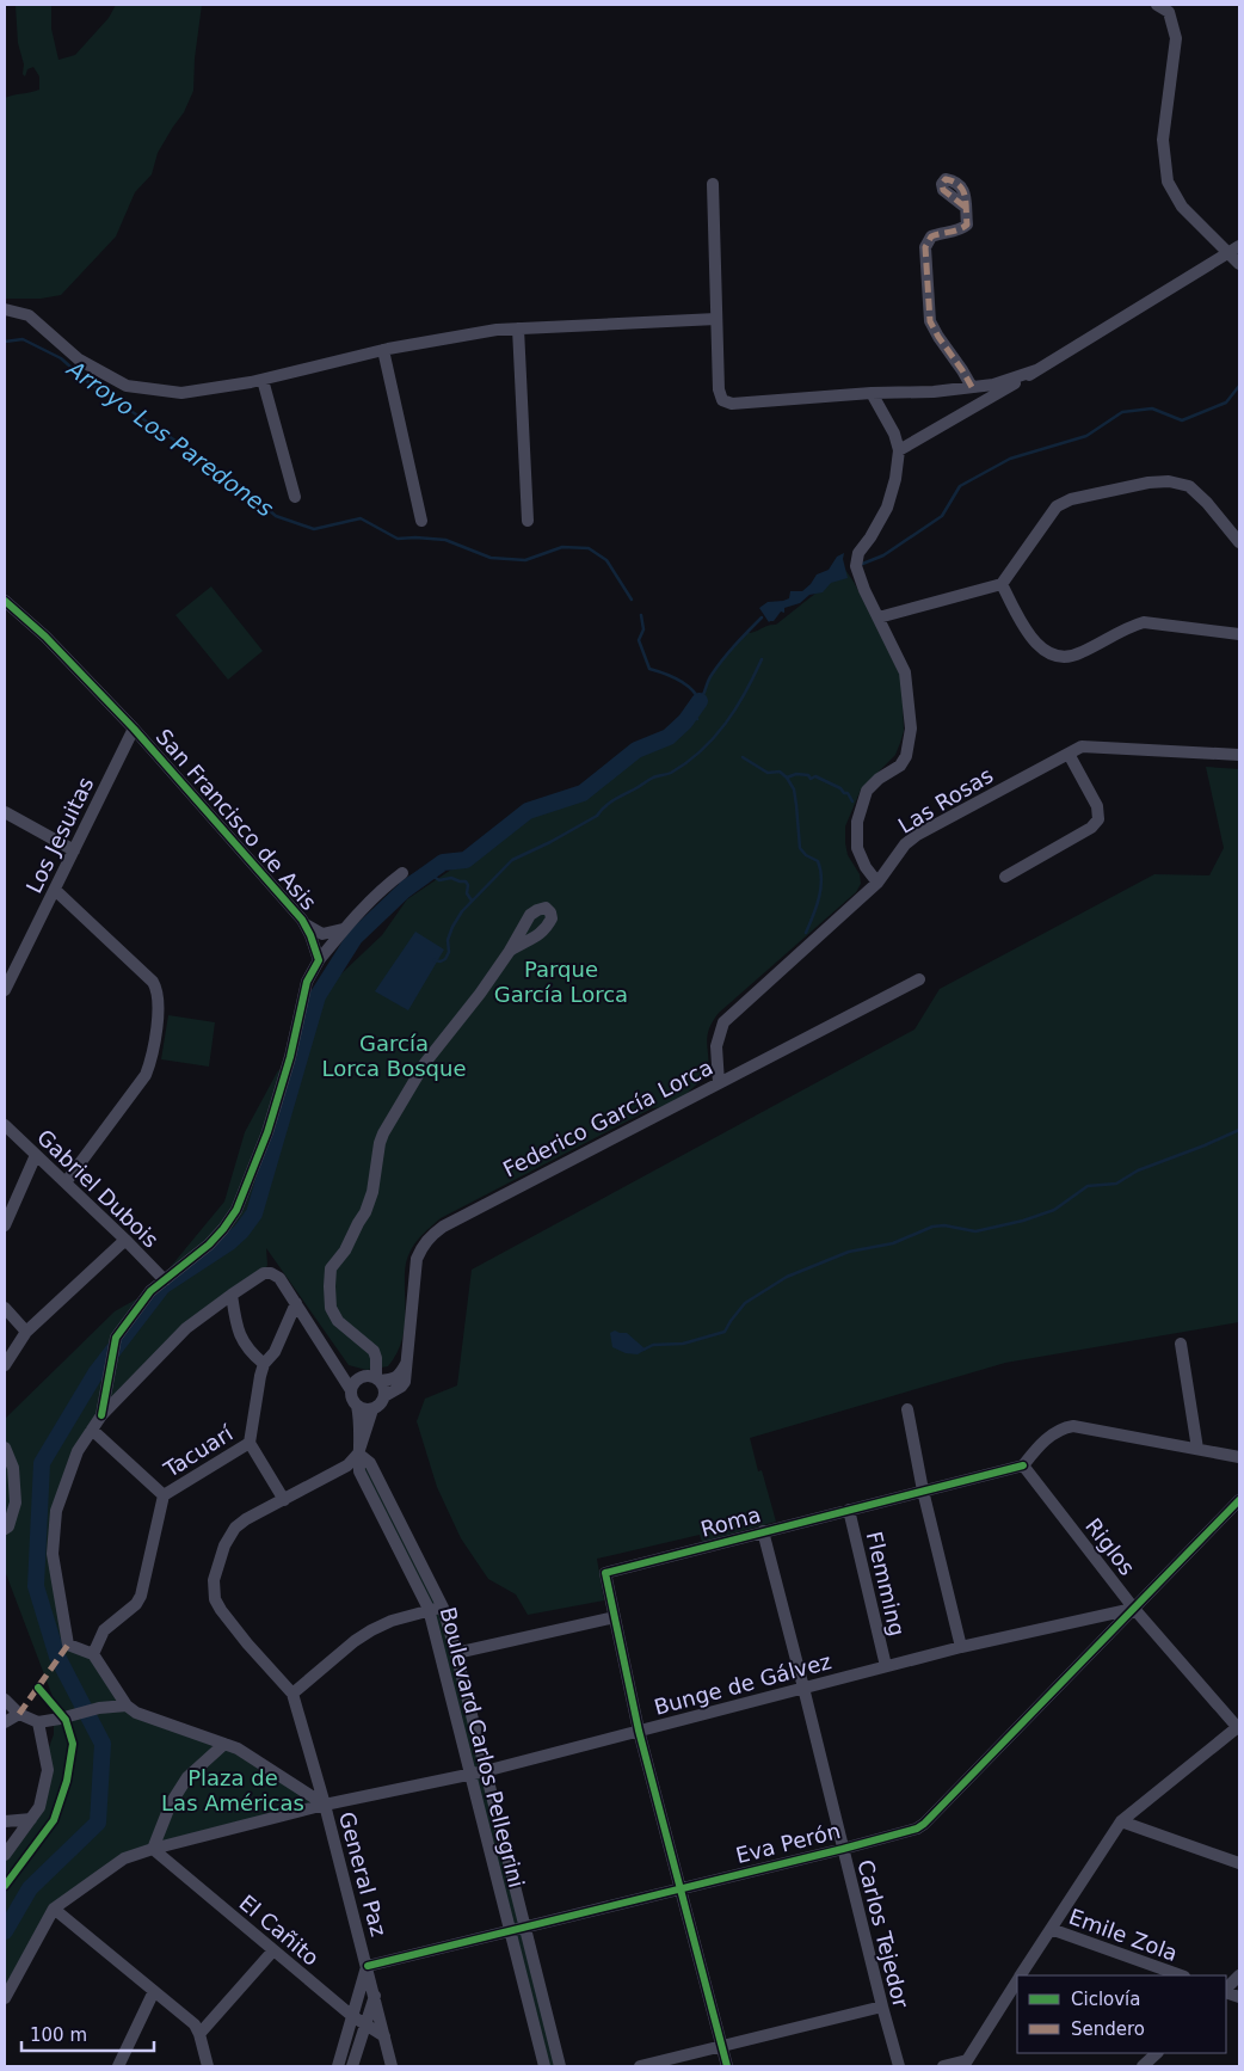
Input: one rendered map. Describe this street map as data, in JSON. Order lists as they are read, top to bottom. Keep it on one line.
{"streets":{"street":["Las Rosas","San Francisco de Asis","Los Jesuitas","Federico García Lorca","Gabriel Dubois","Tacuarí","Roma","Riglos","Flemming","Bunge de Gálvez","Boulevard Carlos Pellegrini","Eva Perón","General Paz","El Cañito","Carlos Tejedor","Emile Zola"]},"crossings":[["Las Rosas","Federico García Lorca"],["San Francisco de Asis","Los Jesuitas"],["Federico García Lorca","Boulevard Carlos Pellegrini"],["Roma","Riglos"],["Roma","Flemming"],["Roma","Bunge de Gálvez"],["Roma","Eva Perón"],["Roma","Carlos Tejedor"],["Riglos","Bunge de Gálvez"],["Riglos","Eva Perón"],["Flemming","Bunge de Gálvez"],["Bunge de Gálvez","Boulevard Carlos Pellegrini"],["Bunge de Gálvez","Eva Perón"],["Bunge de Gálvez","General Paz"],["Bunge de Gálvez","El Cañito"],["Bunge de Gálvez","Carlos Tejedor"],["Boulevard Carlos Pellegrini","Eva Perón"],["Eva Perón","General Paz"],["Eva Perón","Carlos Tejedor"],["General Paz","El Cañito"]],"water":["Arroyo Los Paredones"],"parks":["Parque García Lorca","García Lorca Bosque","Plaza de Las Américas"],"legend":["Ciclovía","Sendero"],"scale_bar":"100 m"}
